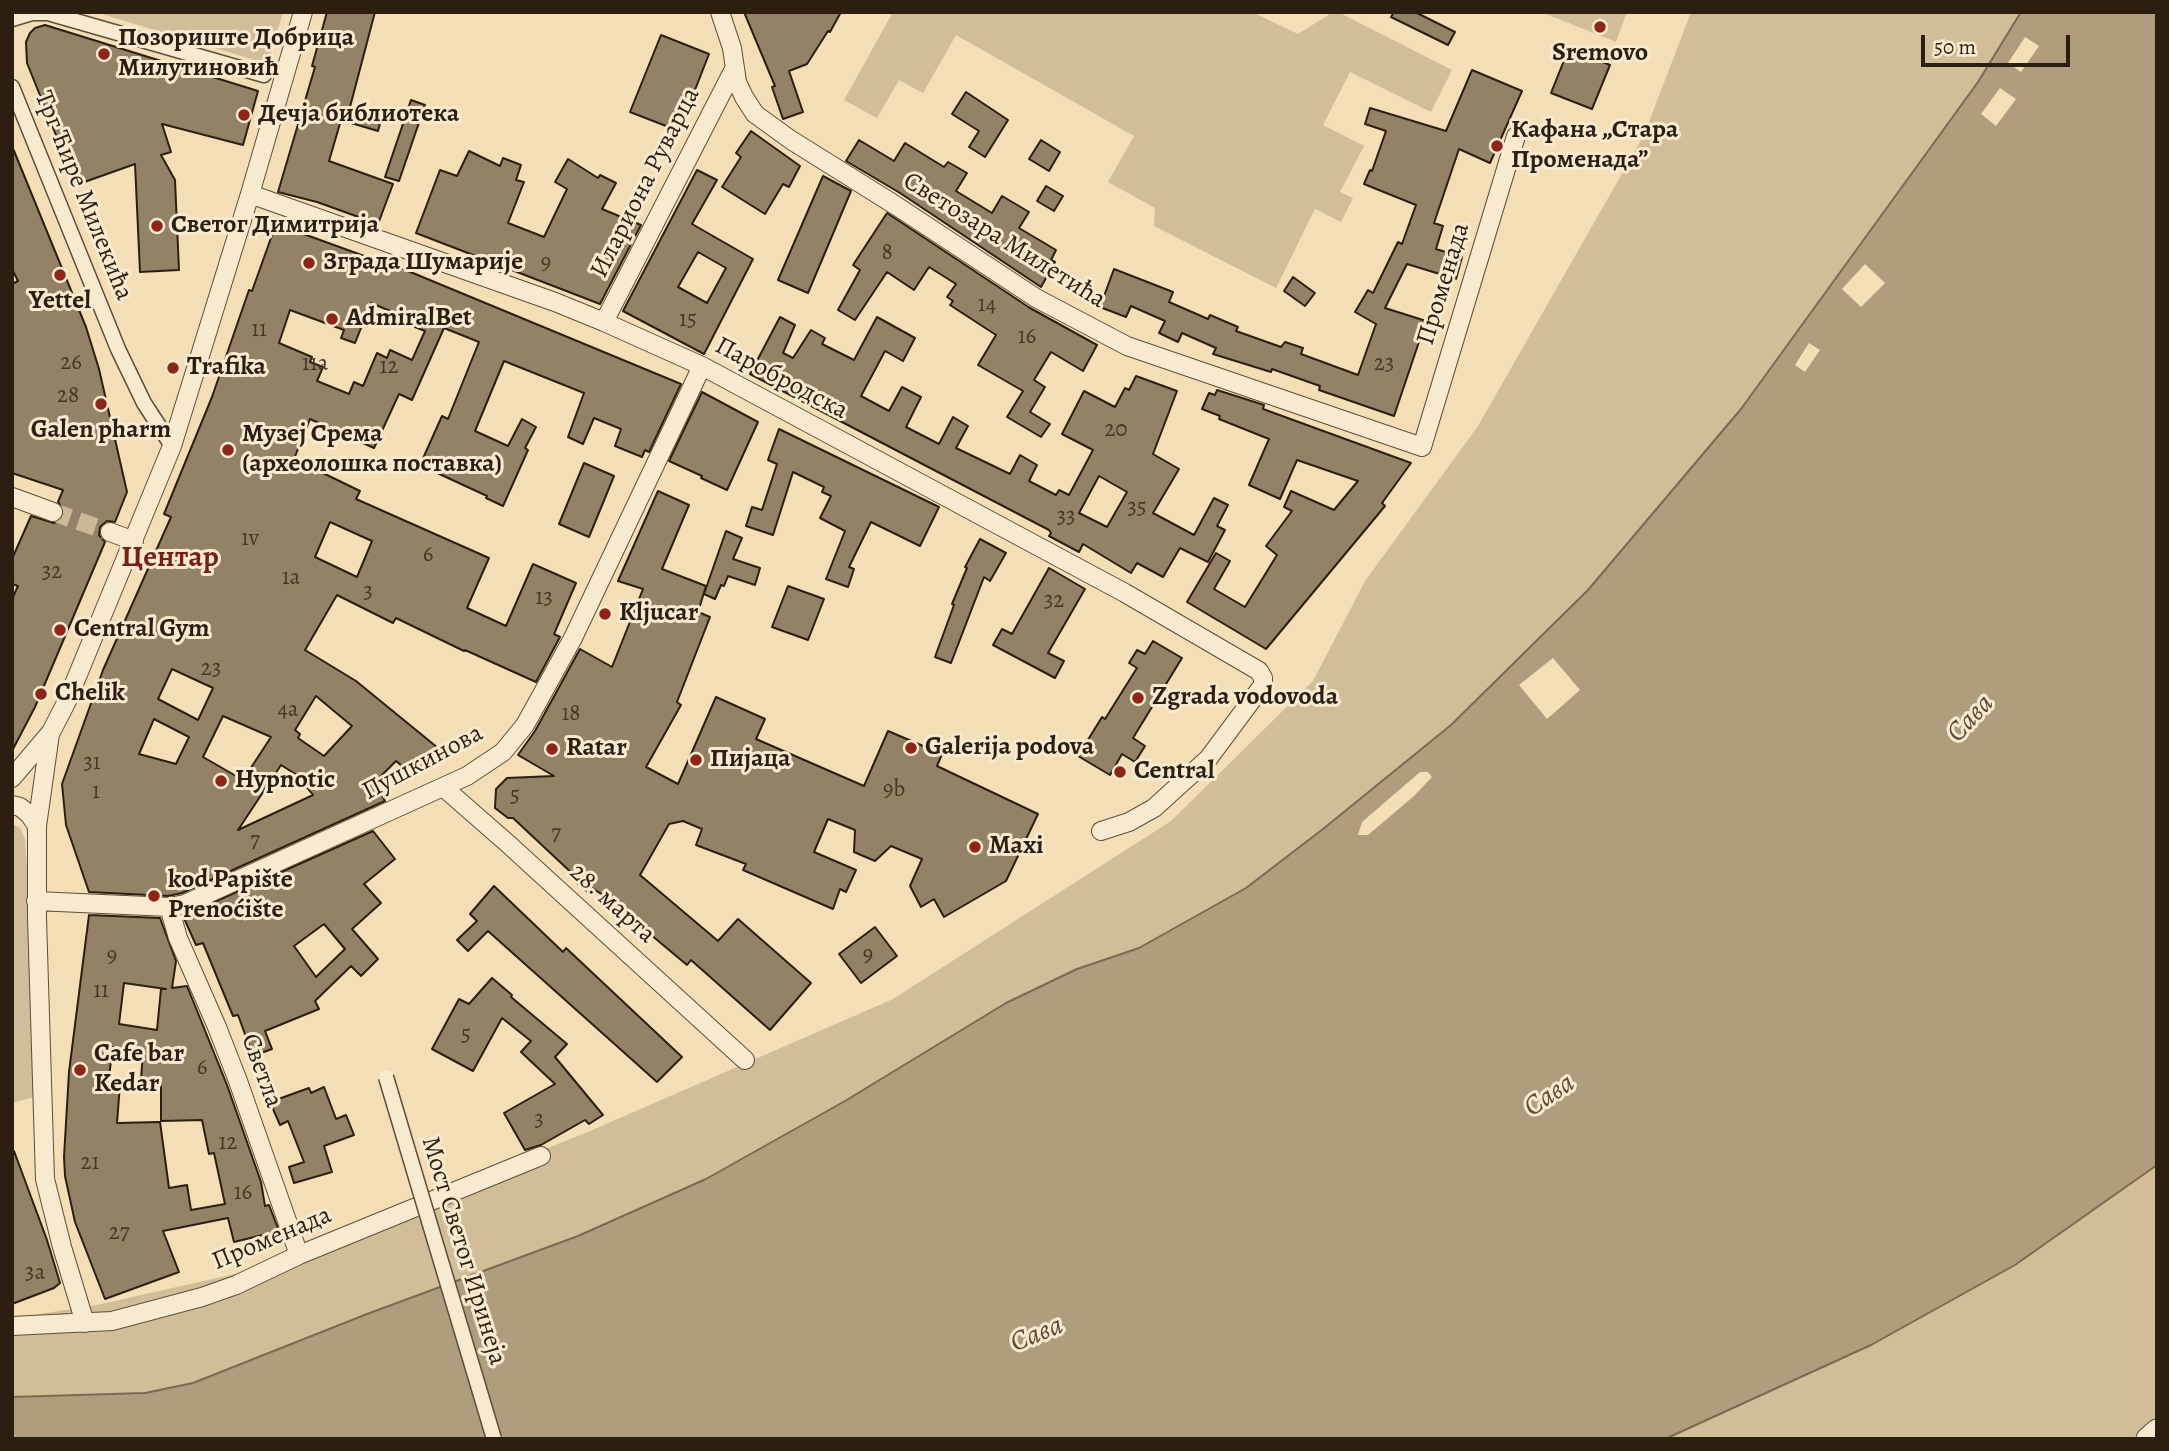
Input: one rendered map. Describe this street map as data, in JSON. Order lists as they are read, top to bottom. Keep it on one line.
{"streets":{"street":["Илариона Руварца","Трг Ћире Милекића","Светозара Милетића","Променада","Паробродска","Пушкинова","28. марта","Светла","Мост Светог Иринеја"]},"crossings":[["Илариона Руварца","Светозара Милетића"],["Илариона Руварца","Паробродска"],["Светозара Милетића","Променада"],["Променада","Светла"],["Паробродска","Пушкинова"],["Пушкинова","28. марта"],["Пушкинова","Светла"]],"districts":["Центар"],"water":["Сава"],"places":["Sremovo","Позориште Добрица Милутиновић","Дечја библиотека","Кафана „Стара Променада”","Светог Димитрија","Зграда Шумарије","Yettel","AdmiralBet","Trafika","Galen pharm","Музеј Срема (археолошка поставка)","Kljucar","Central Gym","Chelik","Zgrada vodovoda","Galerija podova","Ratar","Пијаца","Central","Hypnotic","Maxi","kod Papište Prenoćište","Cafe bar Kedar"],"house_numbers":["8","9","14","15","11","16","26","11a","23","12","28","20","35","33","1v","6","32","1a","3","13","32","23","4a","18","31","9b","1","5","7","7","9","9","11","5","6","3","12","21","16","27","3a"],"scale_bar":"50 m"}
